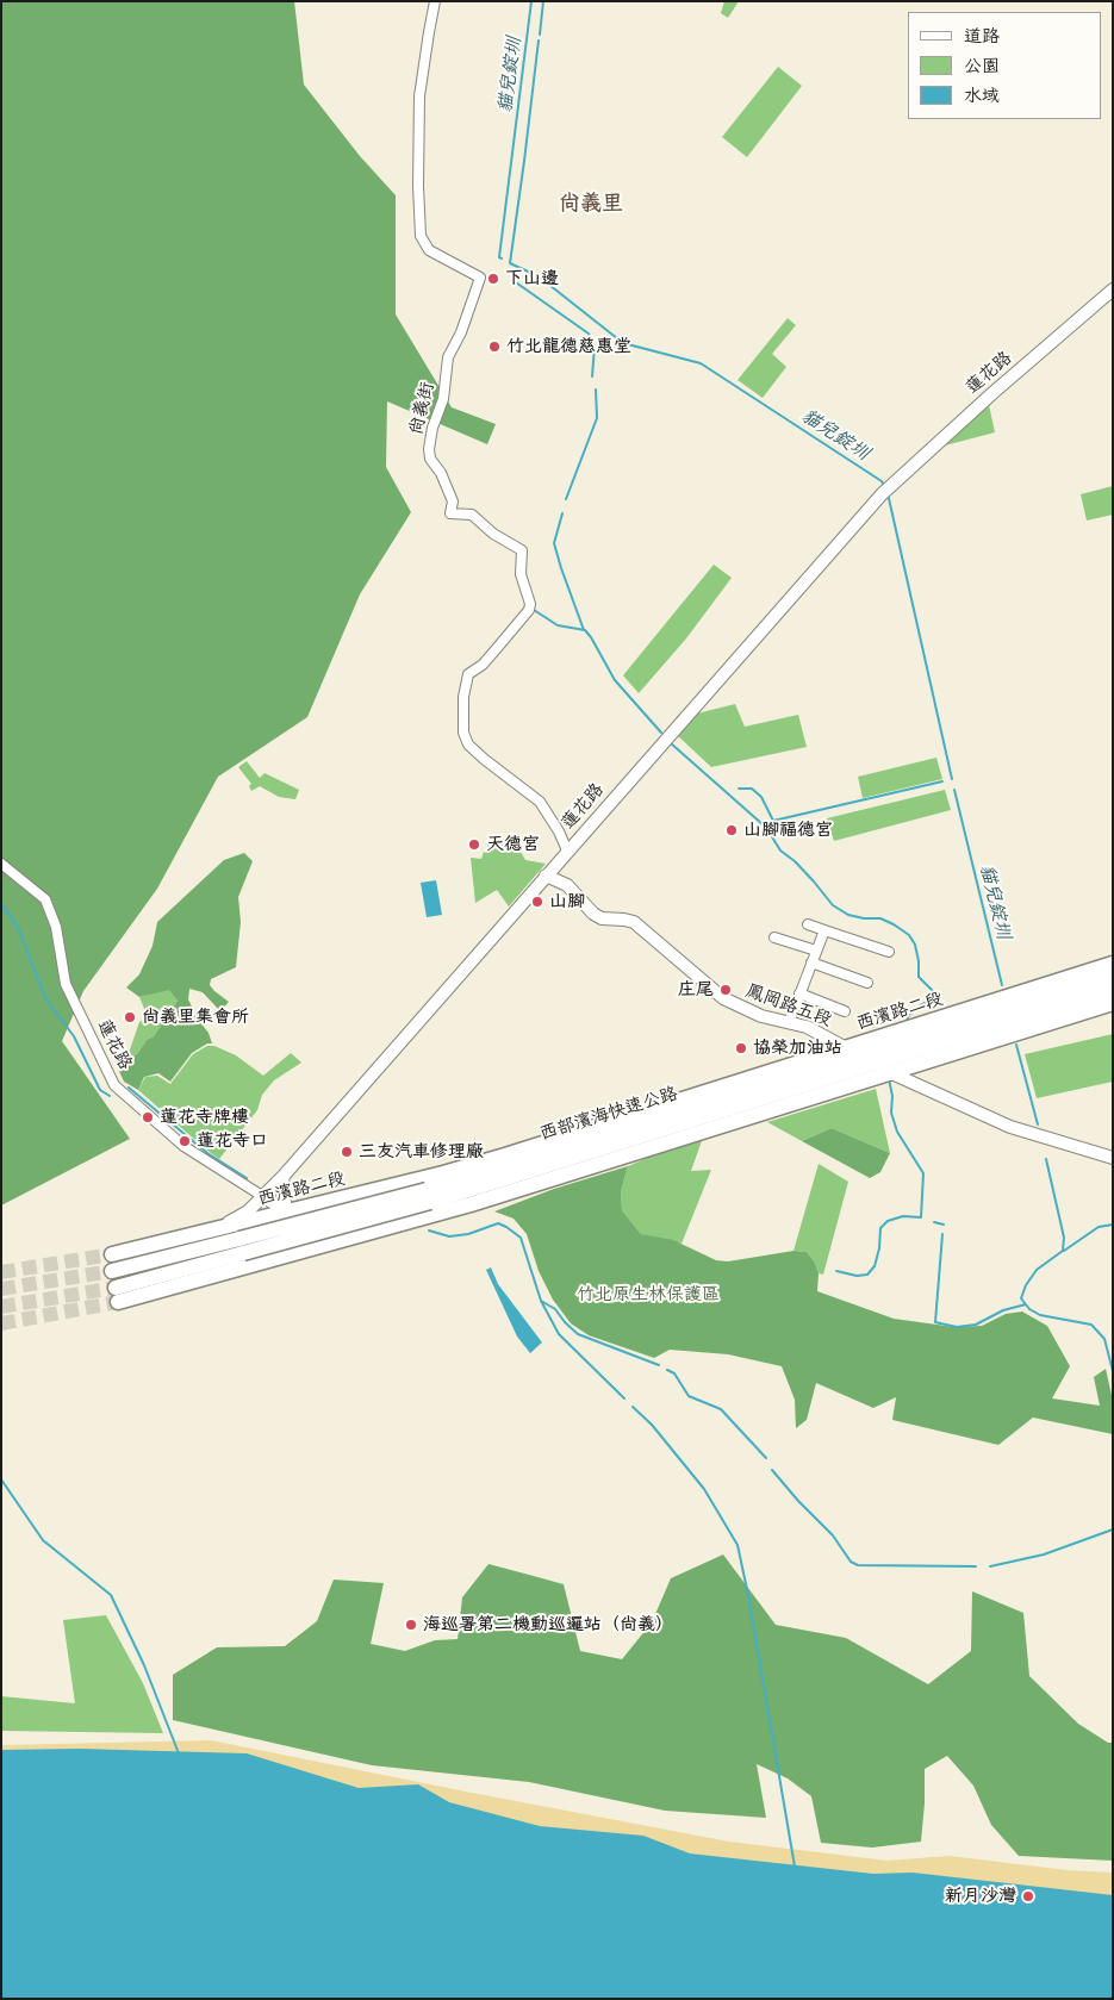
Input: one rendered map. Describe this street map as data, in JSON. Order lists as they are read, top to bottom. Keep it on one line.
{"streets":{"main road":["西濱路二段","西部濱海快速公路"],"street":["蓮花路","尚義街","鳳岡路五段"]},"crossings":[["蓮花路","尚義街"],["蓮花路","鳳岡路五段"],["蓮花路","西濱路二段"],["鳳岡路五段","西濱路二段"],["鳳岡路五段","西部濱海快速公路"],["西濱路二段","西部濱海快速公路"]],"districts":["尚義里"],"water":["貓兒錠圳"],"parks":["竹北原生林保護區"],"places":["下山邊","竹北龍德慈惠堂","山腳福德宮","天德宮","山腳","庄尾","尚義里集會所","協榮加油站","蓮花寺牌樓","蓮花寺口","三友汽車修理廠","海巡署第二機動巡邏站（尚義）","新月沙灣"],"legend":["道路","公園","水域"]}
